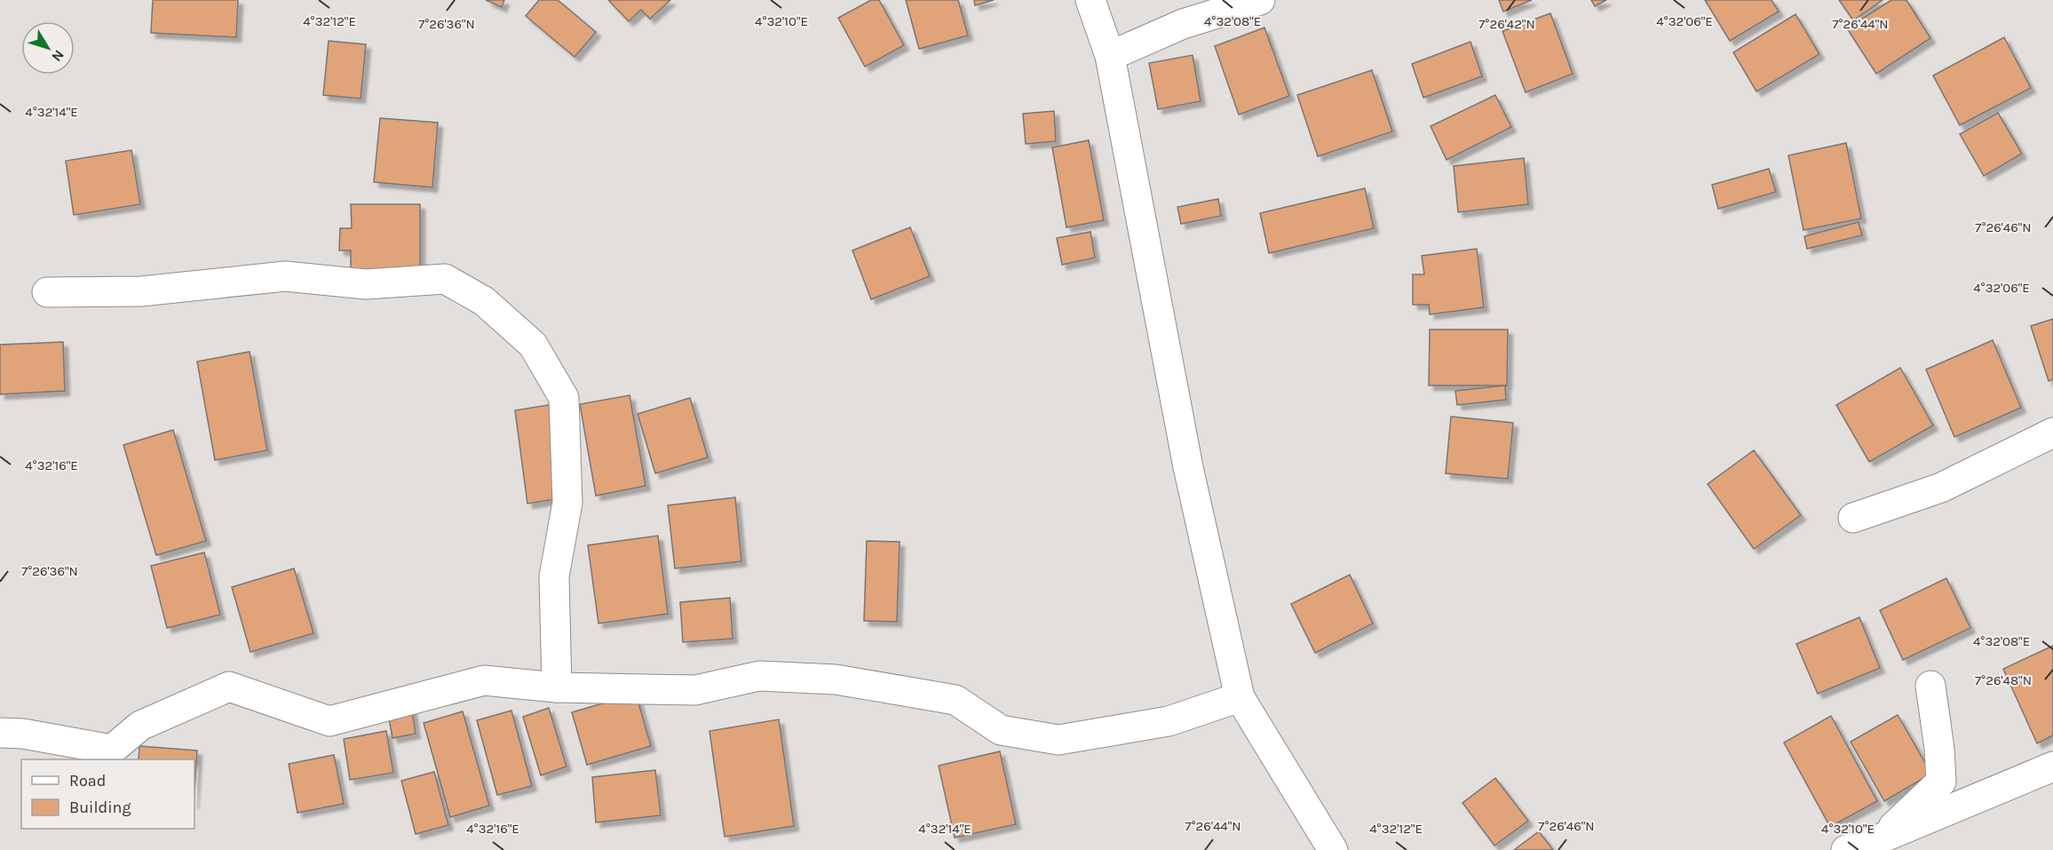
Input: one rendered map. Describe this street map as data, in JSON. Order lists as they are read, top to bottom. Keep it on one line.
{"legend":["Road","Building"],"north":"bottom right","coordinates":["4°32'12\"E","4°32'10\"E","4°32'08\"E","4°32'06\"E","7°26'36\"N","7°26'44\"N","7°26'42\"N","4°32'14\"E","7°26'46\"N","4°32'16\"E","7°26'48\"N"]}
